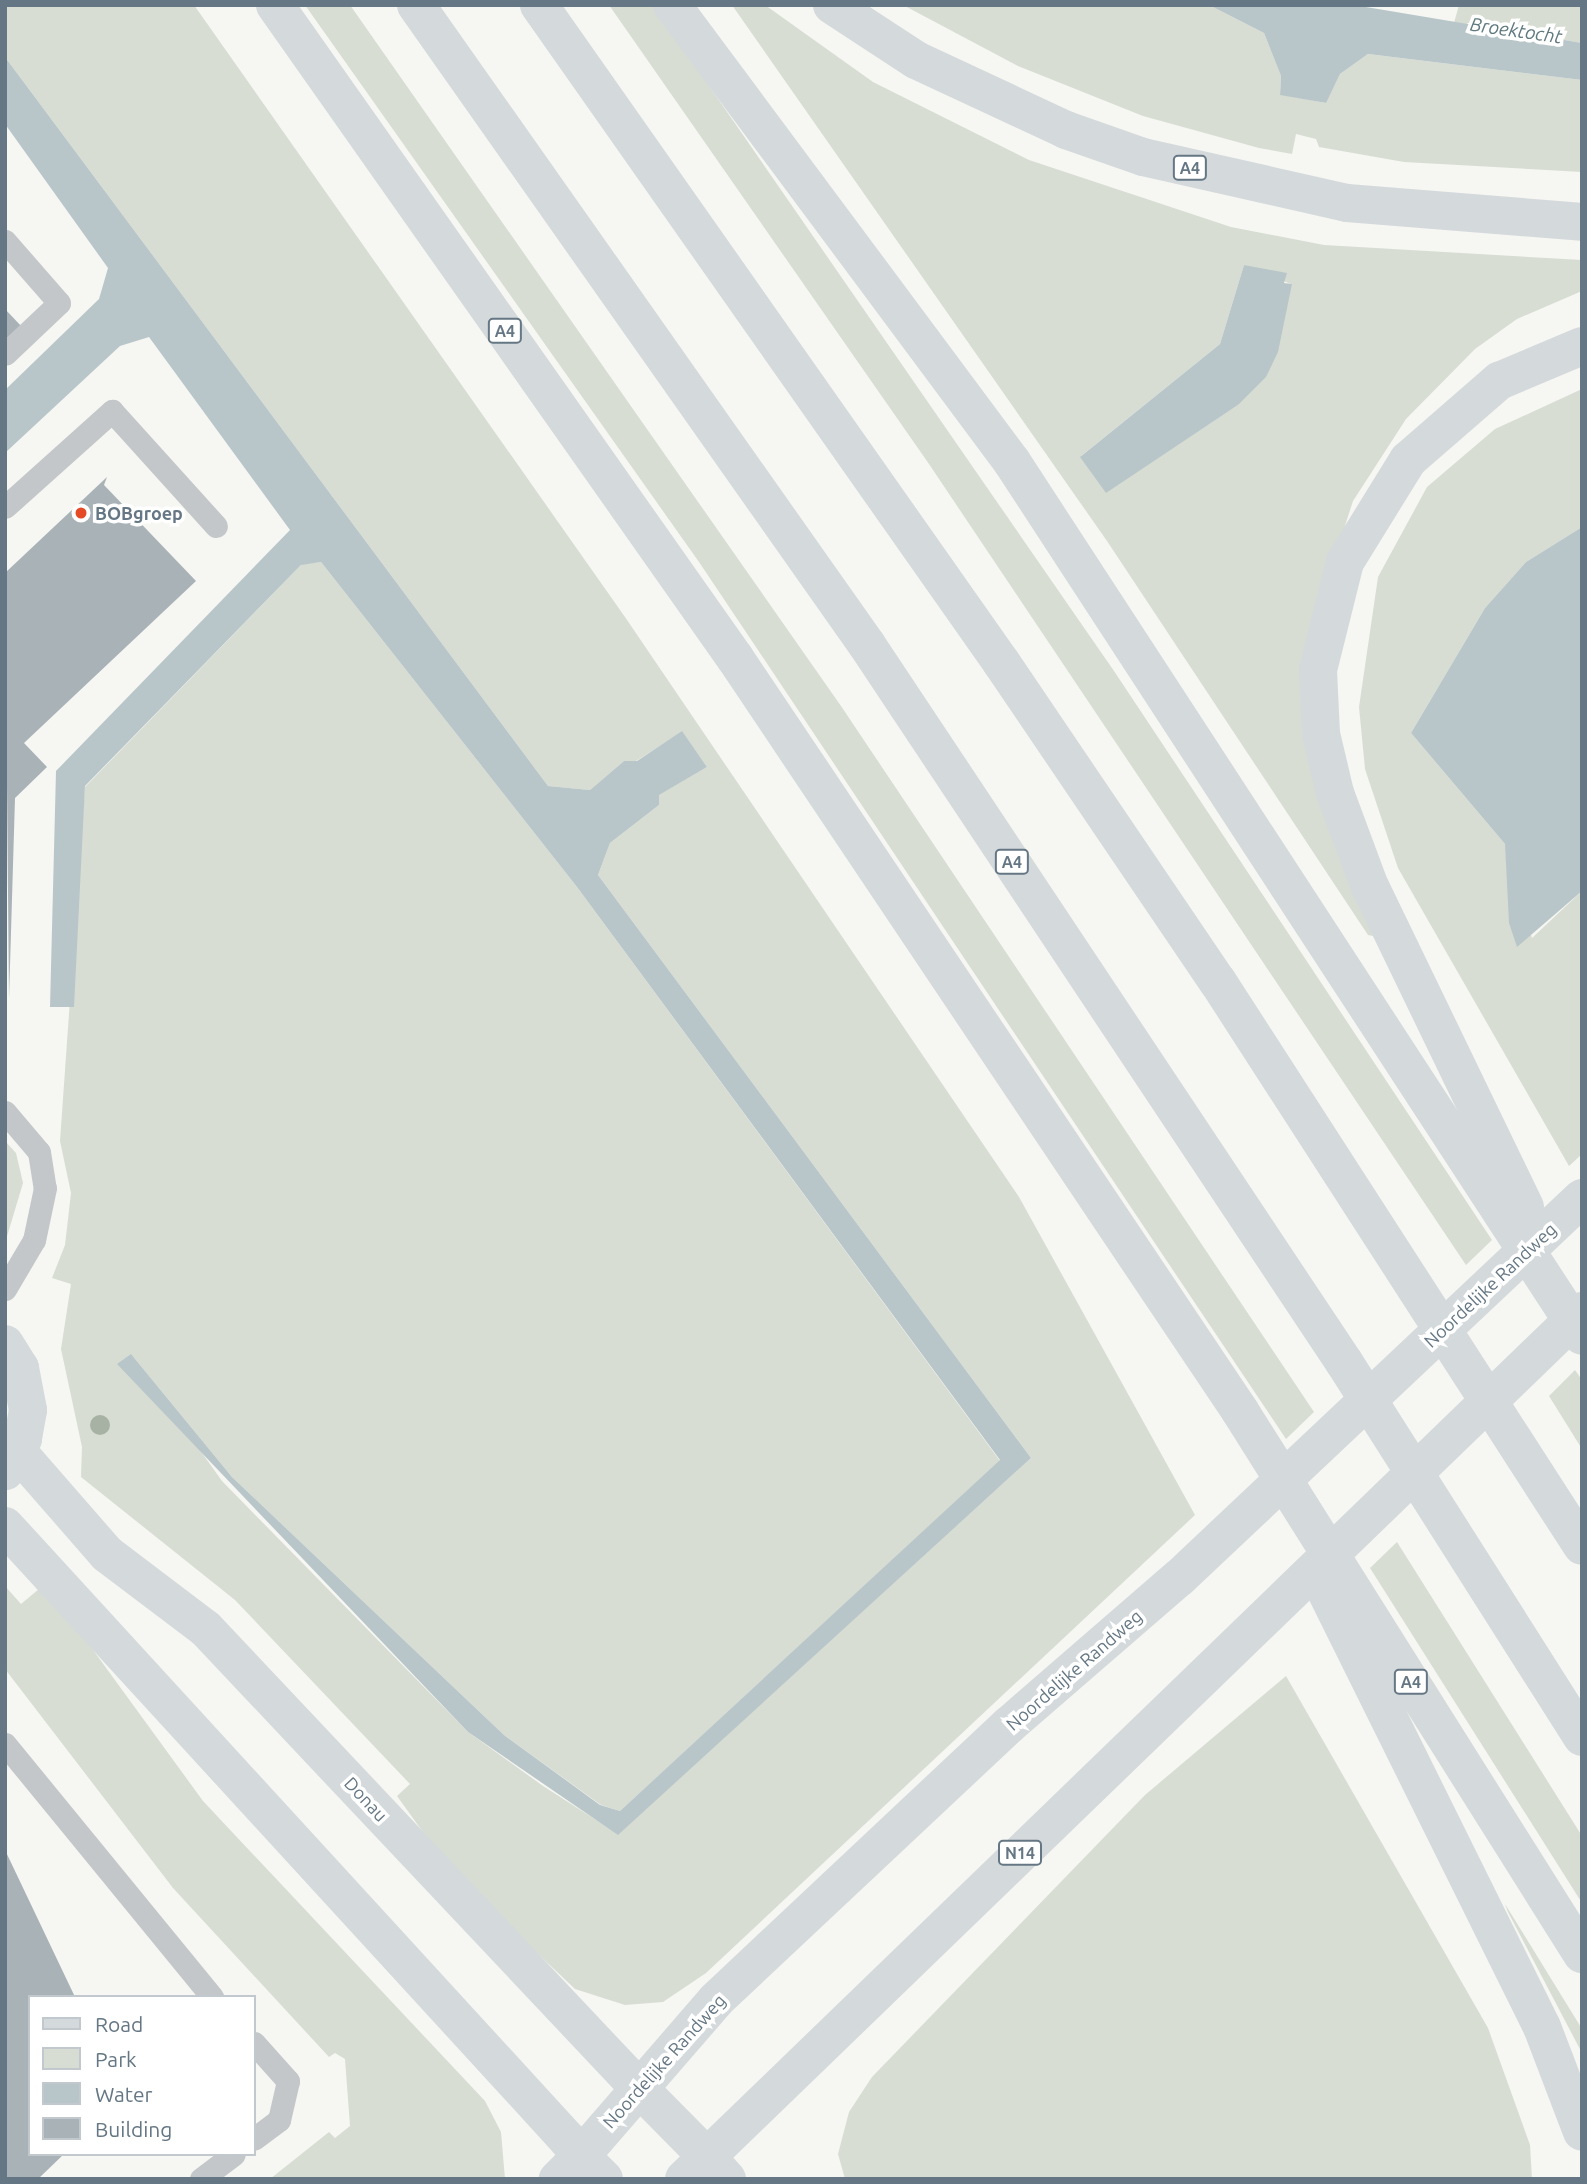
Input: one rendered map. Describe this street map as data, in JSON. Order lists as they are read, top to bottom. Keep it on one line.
{"streets":{"main road":["A4","Noordelijke Randweg","Donau","N14"]},"crossings":[["Noordelijke Randweg","Donau"],["Donau","N14"]],"water":["Broektocht"],"places":["BOBgroep"],"legend":["Road","Park","Water","Building"]}
